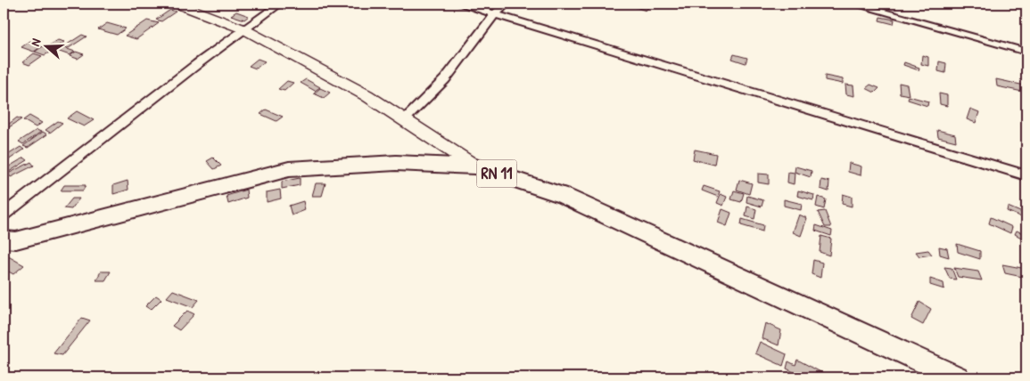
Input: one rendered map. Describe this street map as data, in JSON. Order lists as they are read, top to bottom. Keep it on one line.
{"streets":{"main road":["RN 11"]},"north":"left"}
